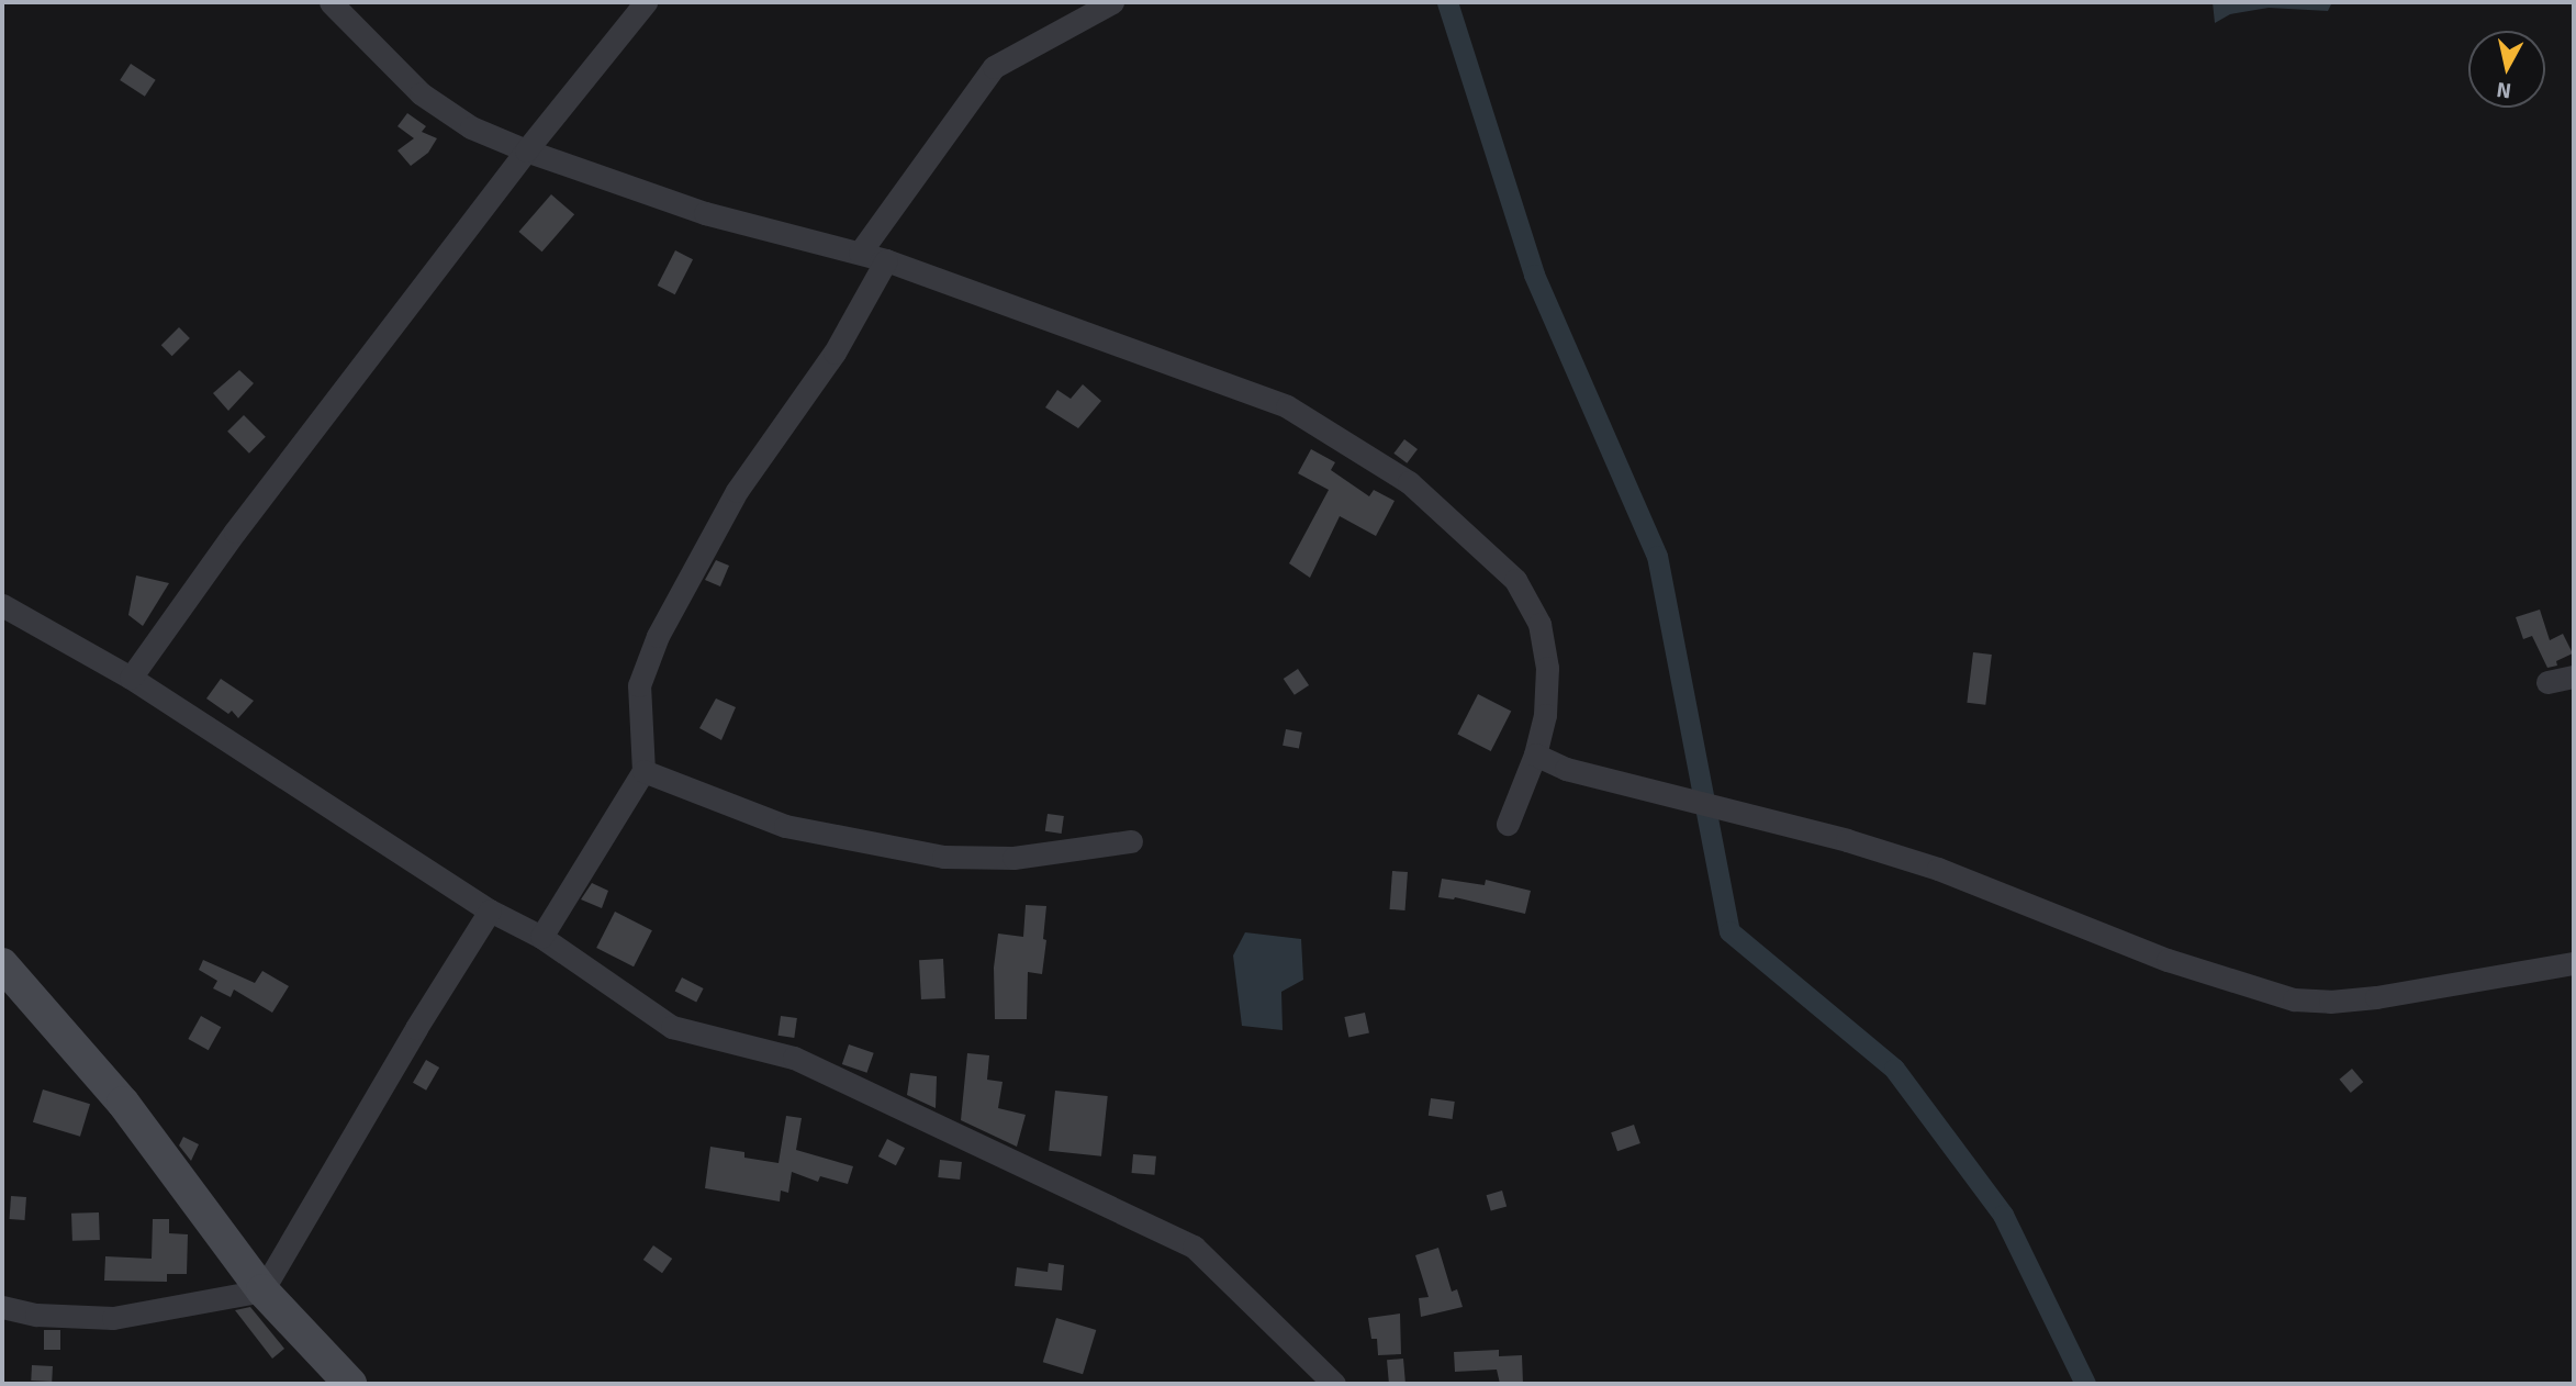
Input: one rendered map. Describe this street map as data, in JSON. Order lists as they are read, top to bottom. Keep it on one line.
{"north":"bottom"}
